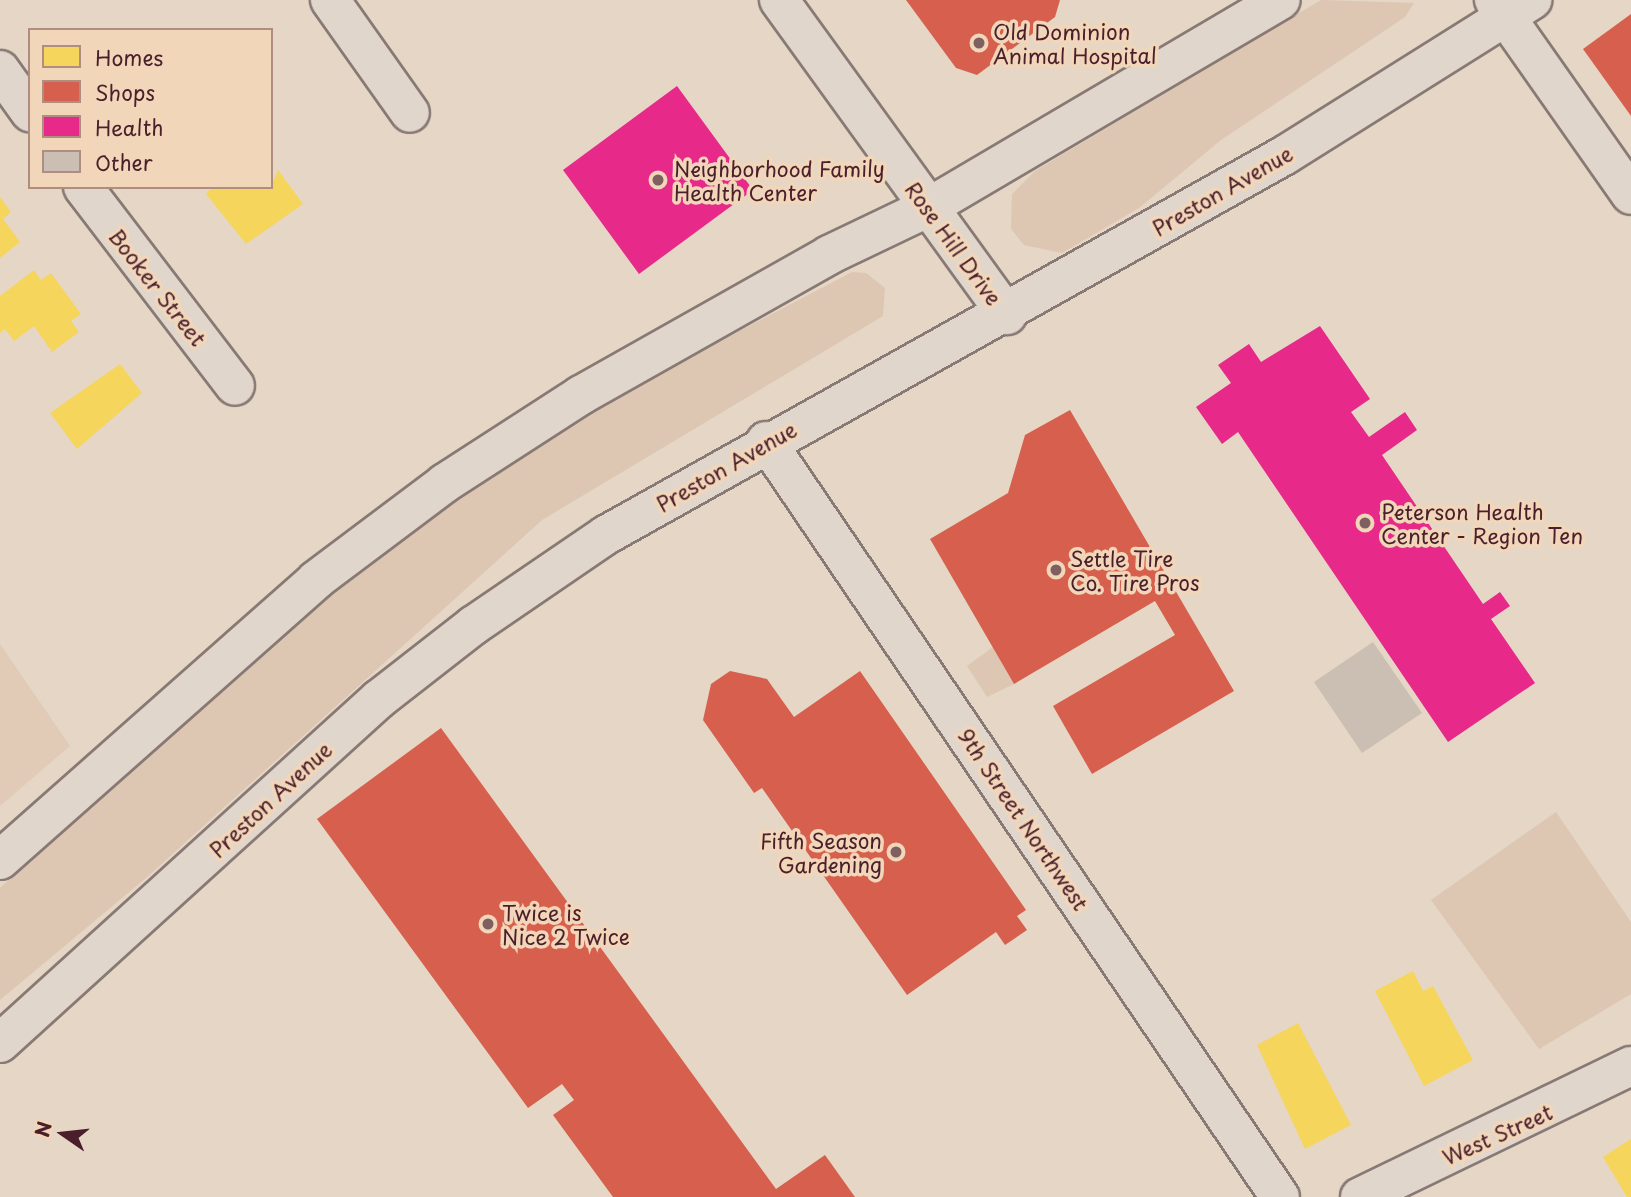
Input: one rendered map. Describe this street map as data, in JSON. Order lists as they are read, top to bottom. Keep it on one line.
{"streets":{"main road":["Preston Avenue","Rose Hill Drive","Booker Street","9th Street Northwest","West Street"]},"crossings":[["Preston Avenue","Rose Hill Drive"],["Preston Avenue","9th Street Northwest"]],"places":["Old Dominion Animal Hospital","Neighborhood Family Health Center","Peterson Health Center - Region Ten","Settle Tire Co. Tire Pros","Fifth Season Gardening","Twice is Nice 2 Twice"],"legend":["Homes","Shops","Health","Other"],"north":"left"}
